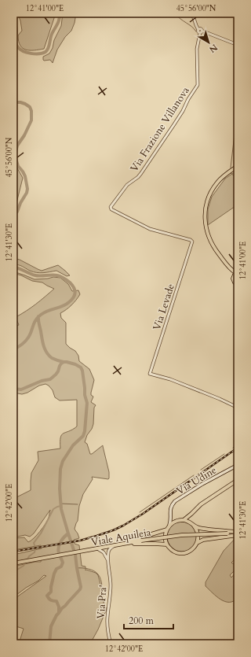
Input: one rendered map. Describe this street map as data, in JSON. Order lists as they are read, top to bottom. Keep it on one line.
{"streets":{"main road":["Via Udine","Viale Aquileia"],"street":["Via Frazione Villanova","Via Levade","Via Pra'"]},"crossings":[["Via Frazione Villanova","Via Levade"],["Via Udine","Viale Aquileia"],["Viale Aquileia","Via Pra'"]],"scale_bar":"200 m","north":"bottom right","coordinates":["12°41'00\"E","45°56'00\"N","12°41'30\"E","12°42'00\"E"]}
